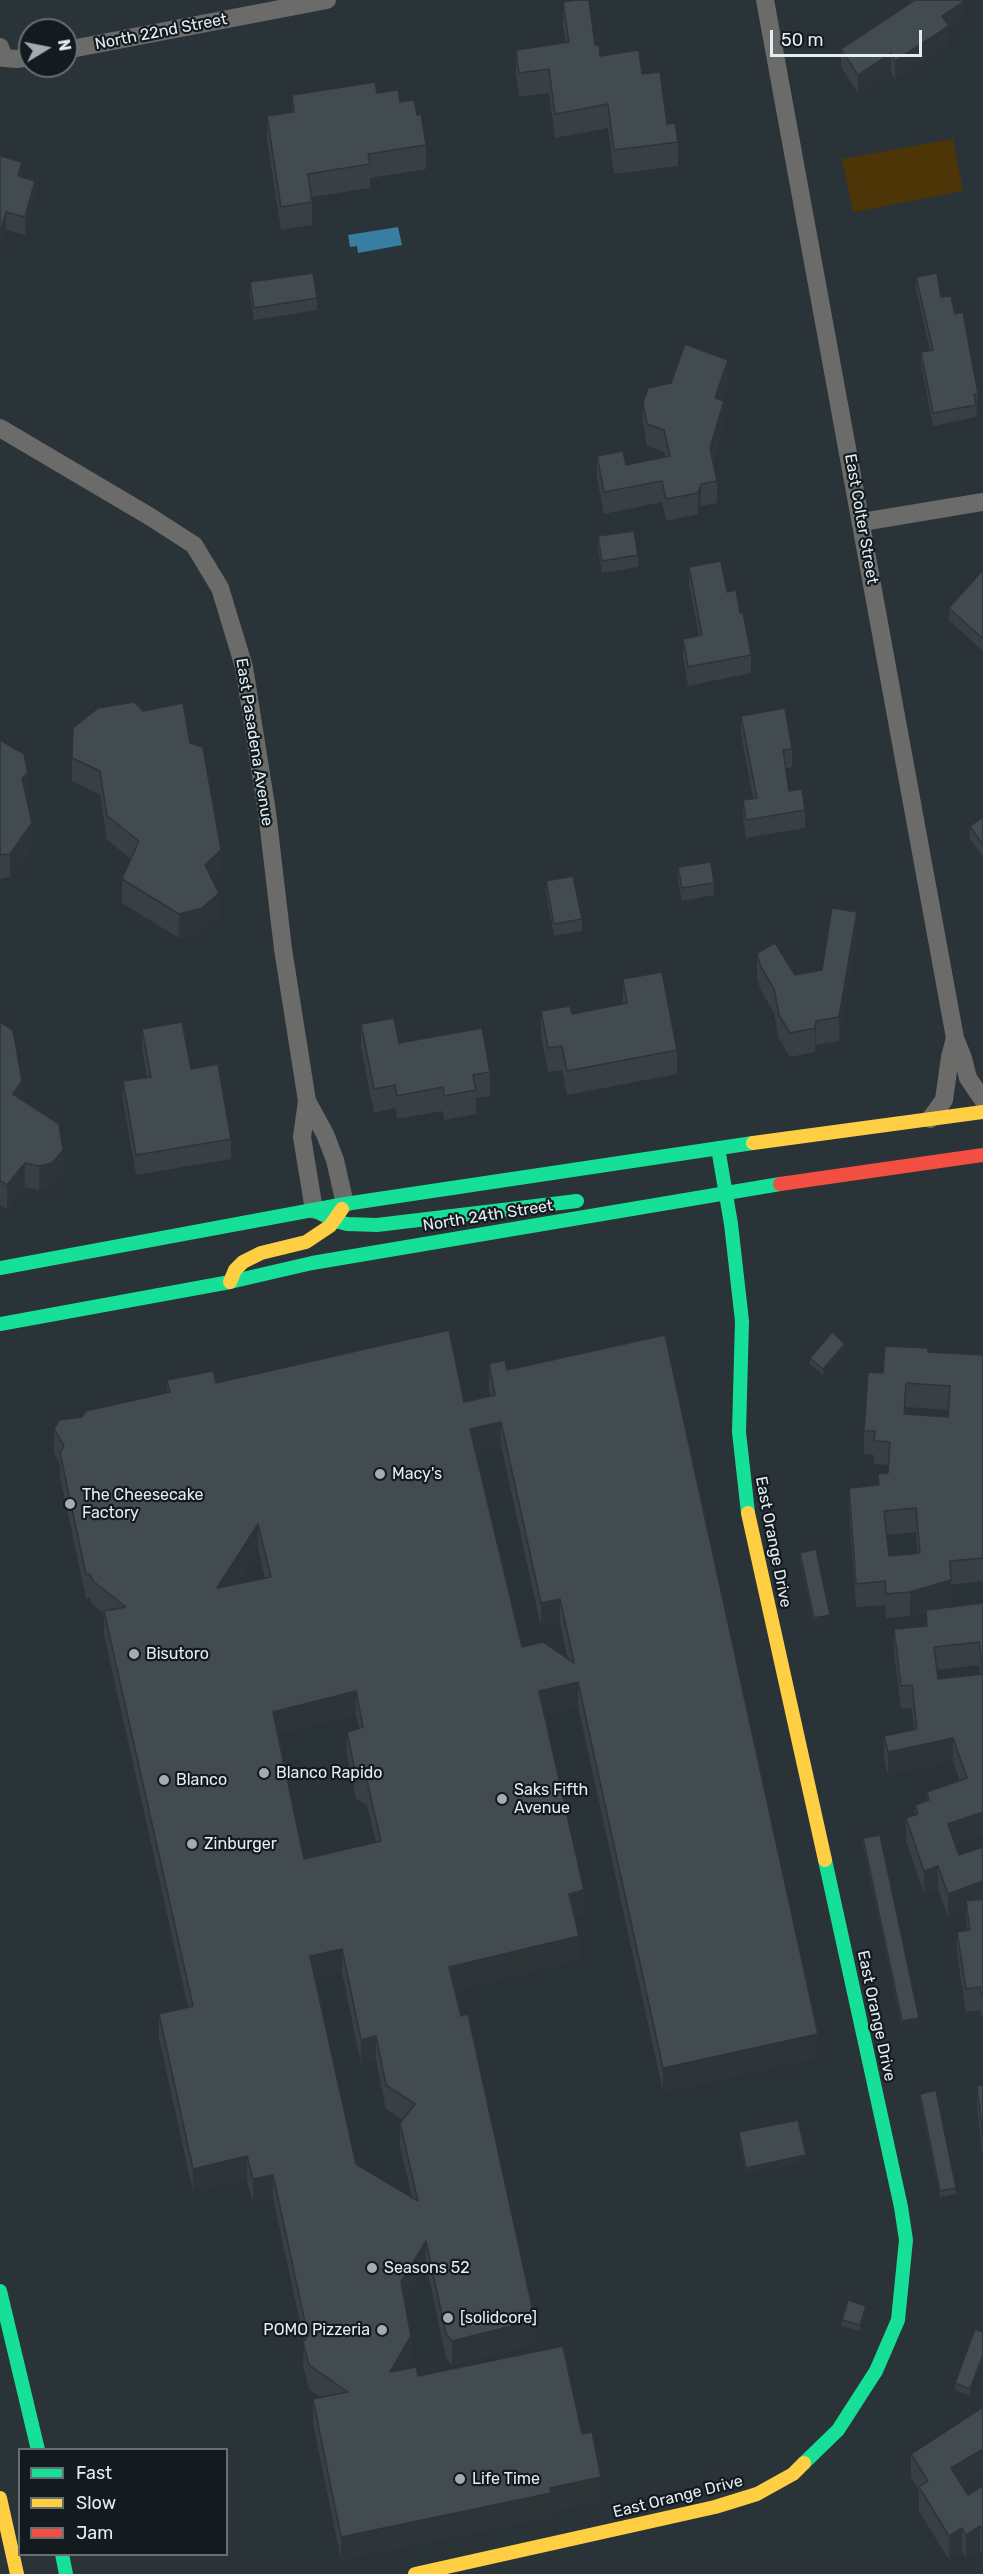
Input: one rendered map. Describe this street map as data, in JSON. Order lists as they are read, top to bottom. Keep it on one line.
{"streets":{"main road":["North 24th Street","East Orange Drive"],"street":["North 22nd Street","East Colter Street","East Pasadena Avenue"]},"crossings":[["East Colter Street","North 24th Street"],["East Pasadena Avenue","North 24th Street"],["North 24th Street","East Orange Drive"]],"places":["Macy's","The Cheesecake Factory","Bisutoro","Blanco Rapido","Blanco","Saks Fifth Avenue","Zinburger","Seasons 52","[solidcore]","POMO Pizzeria","Life Time"],"legend":["Fast","Slow","Jam"],"scale_bar":"50 m","north":"right"}
